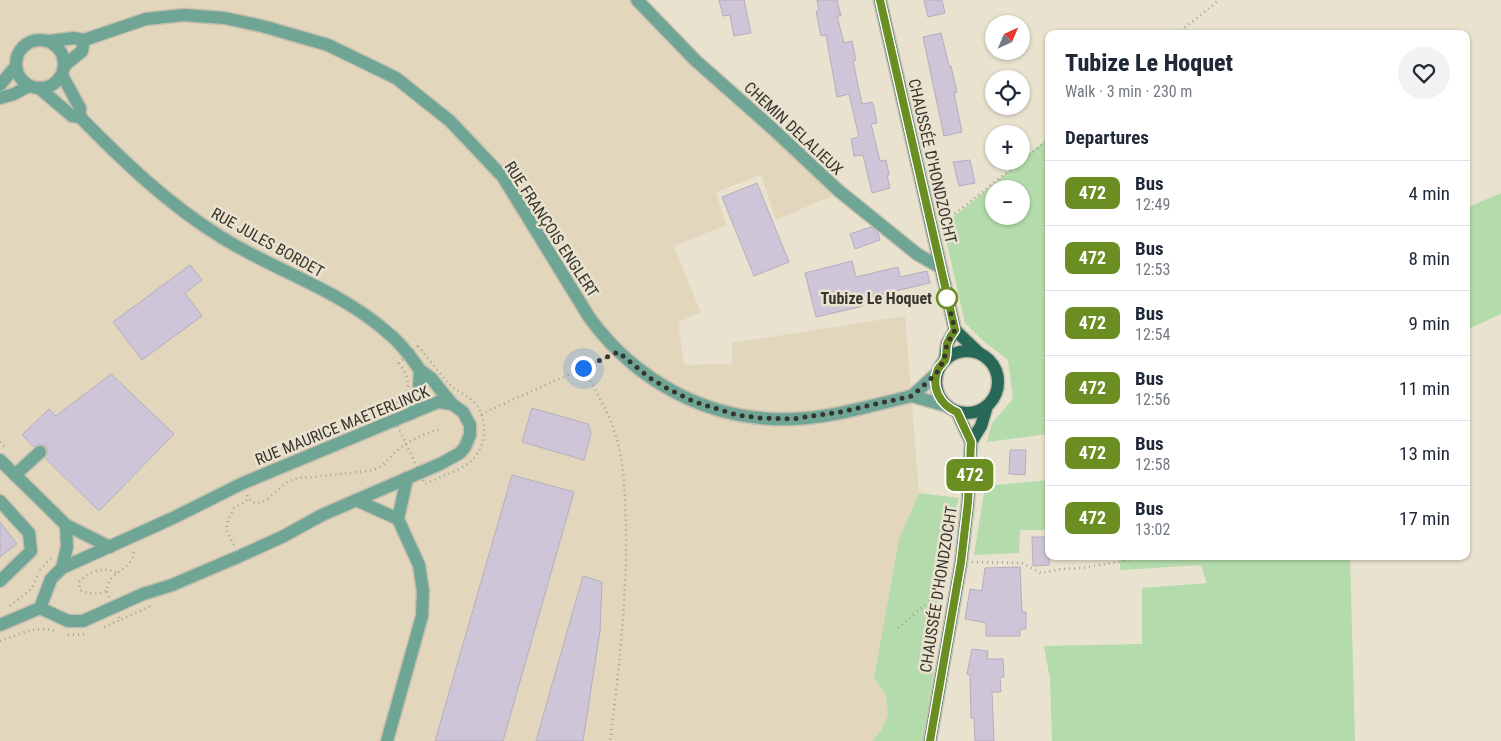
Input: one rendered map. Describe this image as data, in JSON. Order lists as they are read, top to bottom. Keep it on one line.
{"streets":{"main road":["CHAUSSÉE D'HONDZOCHT"],"street":["CHEMIN DELALIEUX","RUE FRANÇOIS ENGLERT","RUE JULES BORDET","RUE MAURICE MAETERLINCK"]},"crossings":[["CHEMIN DELALIEUX","CHAUSSÉE D'HONDZOCHT"],["RUE JULES BORDET","RUE MAURICE MAETERLINCK"]],"places":["Tubize Le Hoquet"],"lines":["bus line 472"],"north":"top right","page":{"on_map":"472","map_buttons":["+","−"],"heading":[["Tubize Le Hoquet","Walk · 3 min · 230 m"],"Departures"],"list":[{"mark":"472","name":"Bus","note":"12:49","value":"4 min"},{"mark":"472","name":"Bus","note":"12:53","value":"8 min"},{"mark":"472","name":"Bus","note":"12:54","value":"9 min"},{"mark":"472","name":"Bus","note":"12:56","value":"11 min"},{"mark":"472","name":"Bus","note":"12:58","value":"13 min"},{"mark":"472","name":"Bus","note":"13:02","value":"17 min"}]}}
